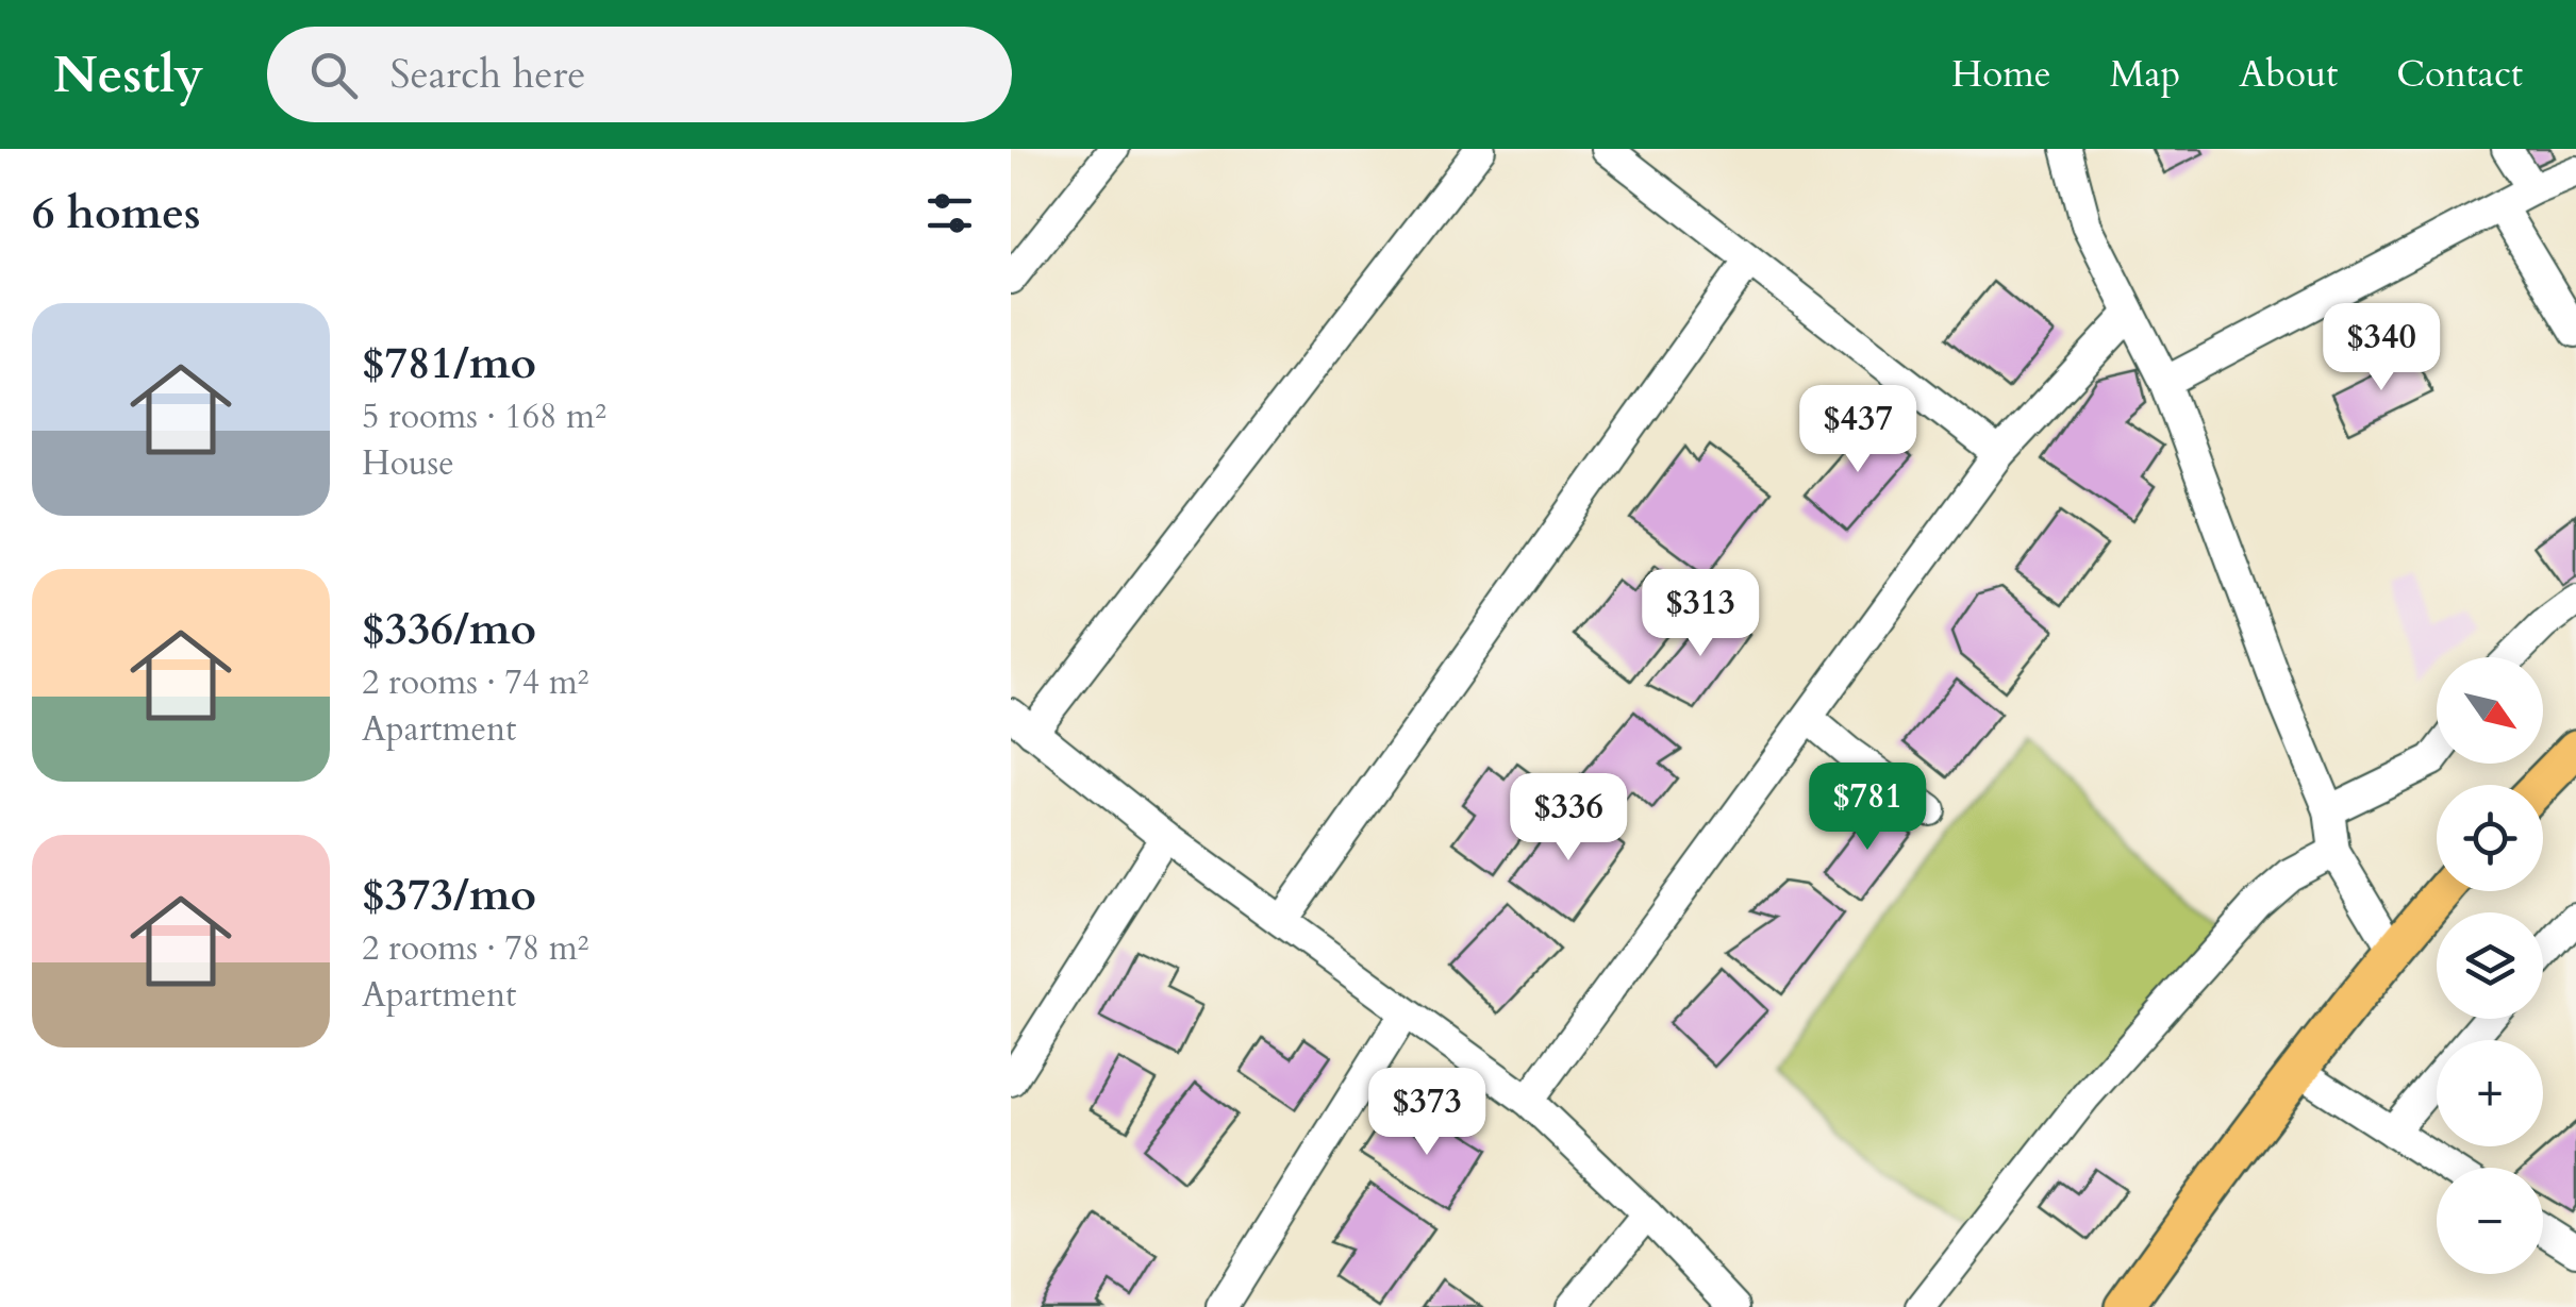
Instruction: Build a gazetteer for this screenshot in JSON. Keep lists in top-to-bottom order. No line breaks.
{"north":"bottom right","page":{"header":"Nestly","search":"Search here","nav":["Home","Map","About","Contact"],"heading":"6 homes","list":[{"name":"$781/mo","note":"5 rooms · 168 m² · House"},{"name":"$336/mo","note":"2 rooms · 74 m² · Apartment"},{"name":"$373/mo","note":"2 rooms · 78 m² · Apartment"}],"price":["$340","$437","$313","$781","$336","$373"],"map_buttons":["+","−"]}}
